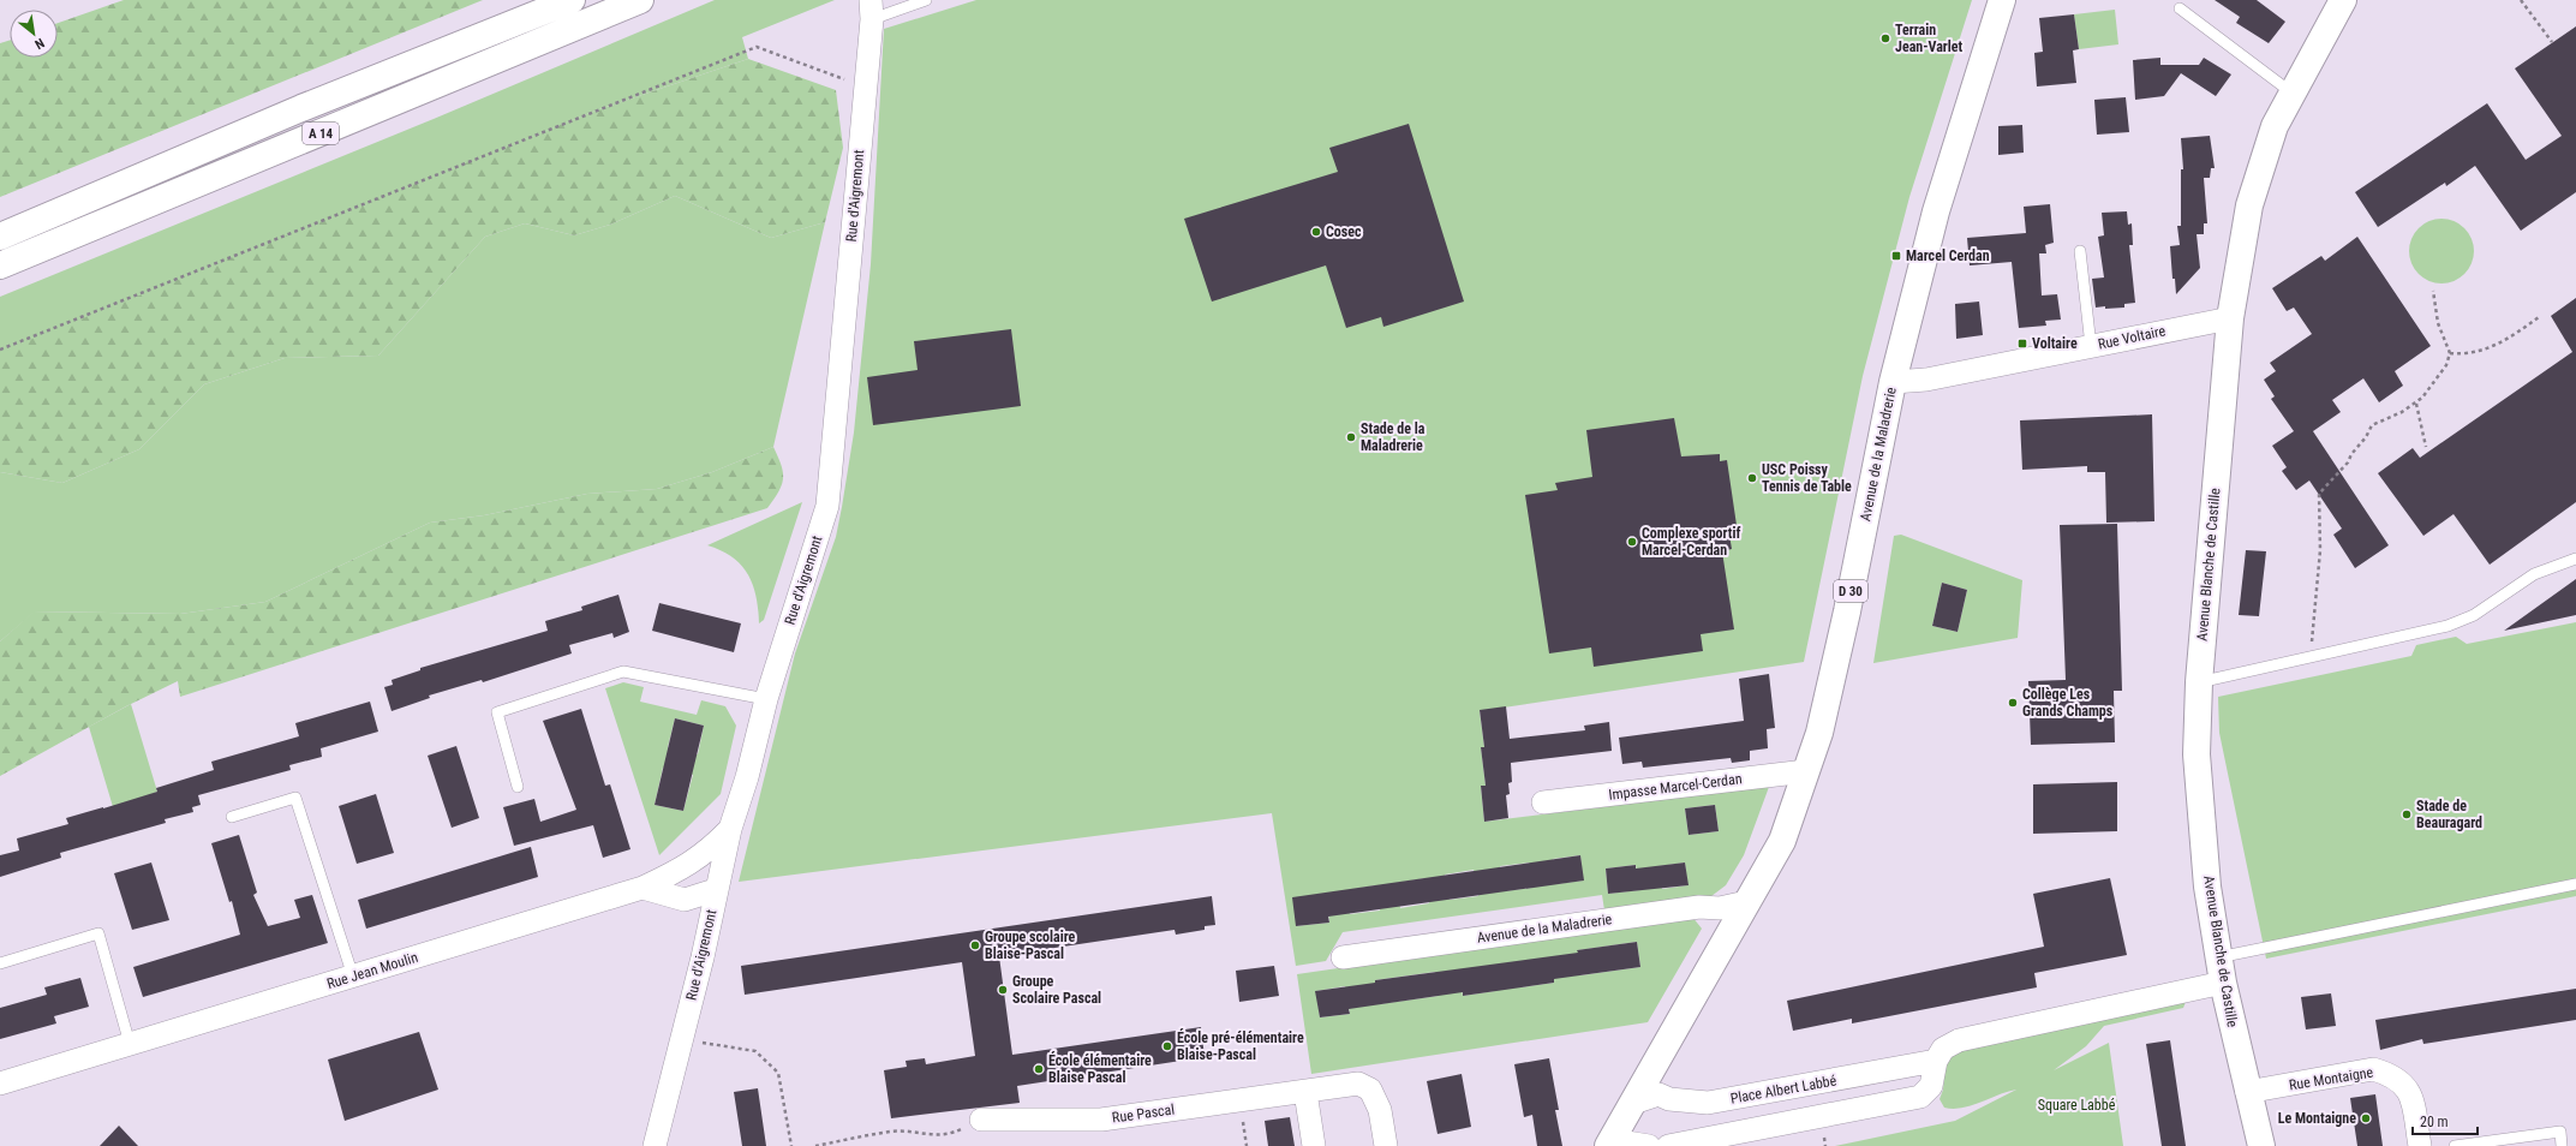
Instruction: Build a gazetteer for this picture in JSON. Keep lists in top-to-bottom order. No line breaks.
{"streets":{"main road":["A 14","Avenue de la Maladrerie","Avenue Blanche de Castille","D 30"],"street":["Rue d'Aigremont","Rue Voltaire","Impasse Marcel-Cerdan","Rue Jean Moulin","Rue Montaigne","Place Albert Labbé","Rue Pascal"]},"crossings":[["Rue d'Aigremont","Rue Jean Moulin"],["Rue Voltaire","Avenue de la Maladrerie"],["Rue Voltaire","Avenue Blanche de Castille"],["Avenue de la Maladrerie","Impasse Marcel-Cerdan"],["Avenue de la Maladrerie","Place Albert Labbé"],["Avenue Blanche de Castille","Rue Montaigne"]],"parks":["Square Labbé"],"places":{"other":["Terrain Jean-Varlet","Cosec","Stade de la Maladrerie","USC Poissy Tennis de Table","Complexe sportif Marcel-Cerdan","Collège Les Grands Champs","Stade de Beauragard","Groupe scolaire Blaise-Pascal","Groupe Scolaire Pascal","École pré-élémentaire Blaise-Pascal","École élémentaire Blaise Pascal","Le Montaigne"],"transit":["Marcel Cerdan","Voltaire"]},"scale_bar":"20 m","north":"bottom right"}
